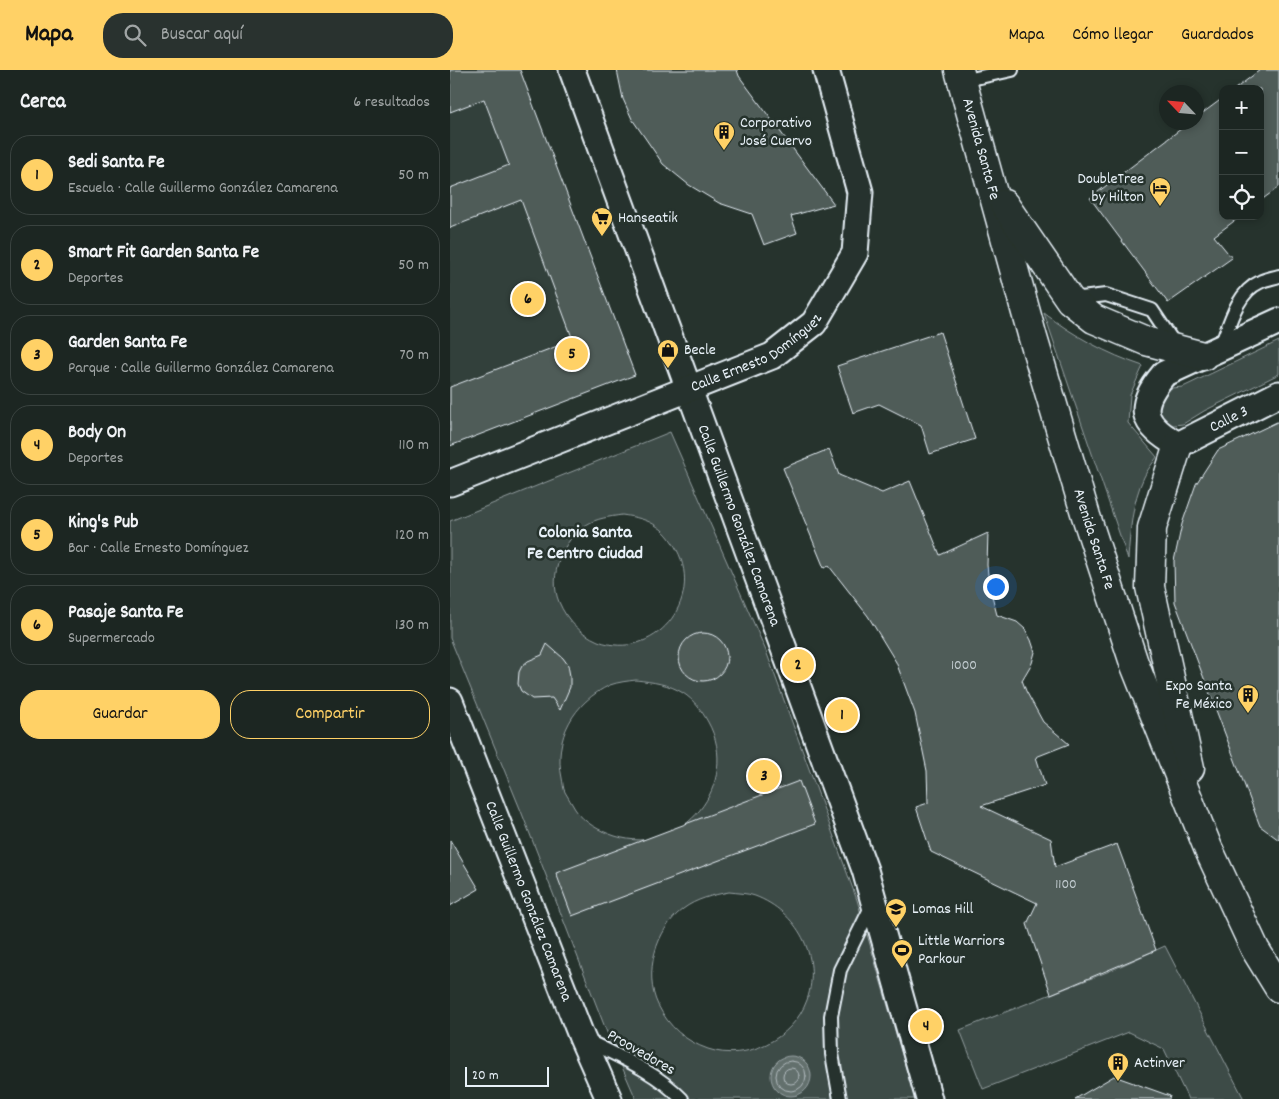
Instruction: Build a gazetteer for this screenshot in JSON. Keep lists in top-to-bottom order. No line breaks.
{"streets":{"street":["Avenida Santa Fe","Calle Ernesto Domínguez","Calle 3","Calle Guillermo González Camarena"],"lane":["Proovedores"]},"crossings":[["Calle Ernesto Domínguez","Calle Guillermo González Camarena"],["Calle Guillermo González Camarena","Proovedores"]],"districts":["Colonia Santa Fe Centro Ciudad"],"places":{"building":["Corporativo José Cuervo","Expo Santa Fe México","Actinver"],"hotel":["DoubleTree by Hilton"],"supermarket":["Hanseatik"],"shop":["Becle"],"school or university":["Lomas Hill"],"sports":["Little Warriors Parkour"]},"house_numbers":["1000","1100"],"scale_bar":"20 m","north":"top left","page":{"header":"Mapa","search":"Buscar aquí","nav":["Mapa","Cómo llegar","Guardados"],"heading":["Cerca","6 resultados"],"map_buttons":["+","−"],"list":[{"mark":"1","name":"Sedi Santa Fe","note":"Escuela · Calle Guillermo González Camarena","value":"50 m"},{"mark":"2","name":"Smart Fit Garden Santa Fe","note":"Deportes","value":"50 m"},{"mark":"3","name":"Garden Santa Fe","note":"Parque · Calle Guillermo González Camarena","value":"70 m"},{"mark":"4","name":"Body On","note":"Deportes","value":"110 m"},{"mark":"5","name":"King's Pub","note":"Bar · Calle Ernesto Domínguez","value":"120 m"},{"mark":"6","name":"Pasaje Santa Fe","note":"Supermercado","value":"130 m"}],"pins":["6","5","2","1","3","4"],"buttons":["Guardar","Compartir"],"scale":"20 m"}}
